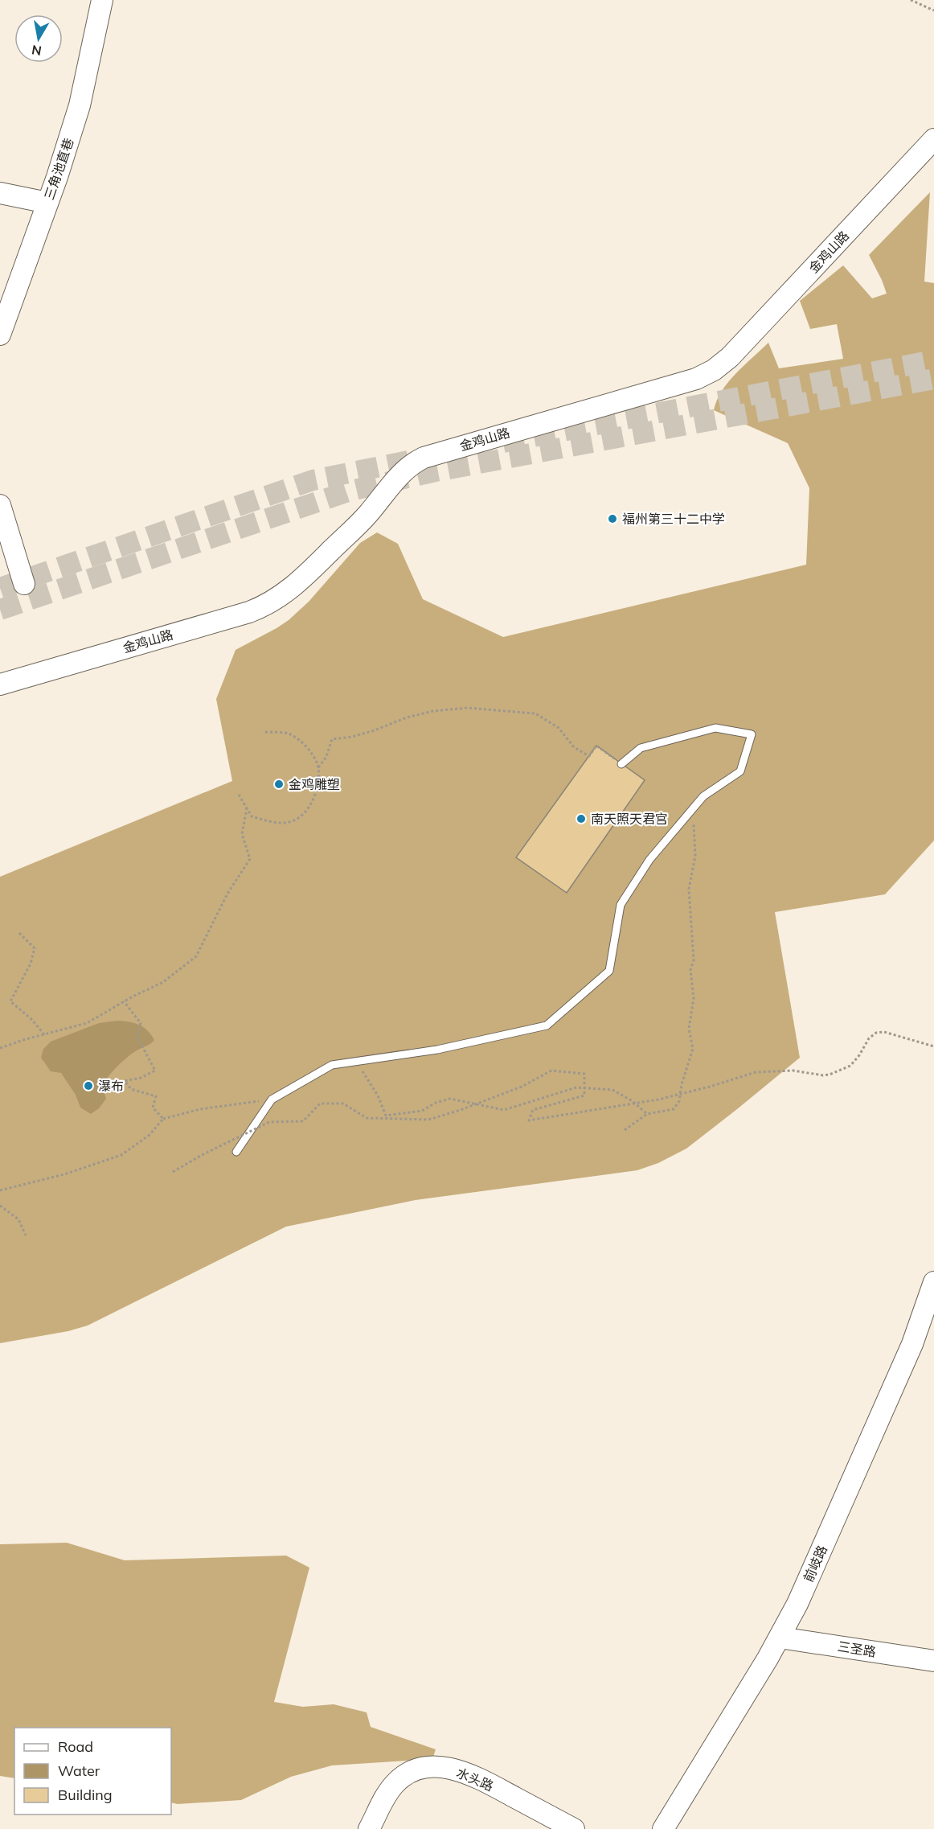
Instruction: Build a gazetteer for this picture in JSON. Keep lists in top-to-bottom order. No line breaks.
{"streets":{"street":["三角池直巷","金鸡山路","前岐路","三圣路","水头路"]},"crossings":[["前岐路","三圣路"]],"places":["福州第三十二中学","金鸡雕塑","南天照天君宫","瀑布"],"legend":["Road","Water","Building"],"north":"bottom"}
